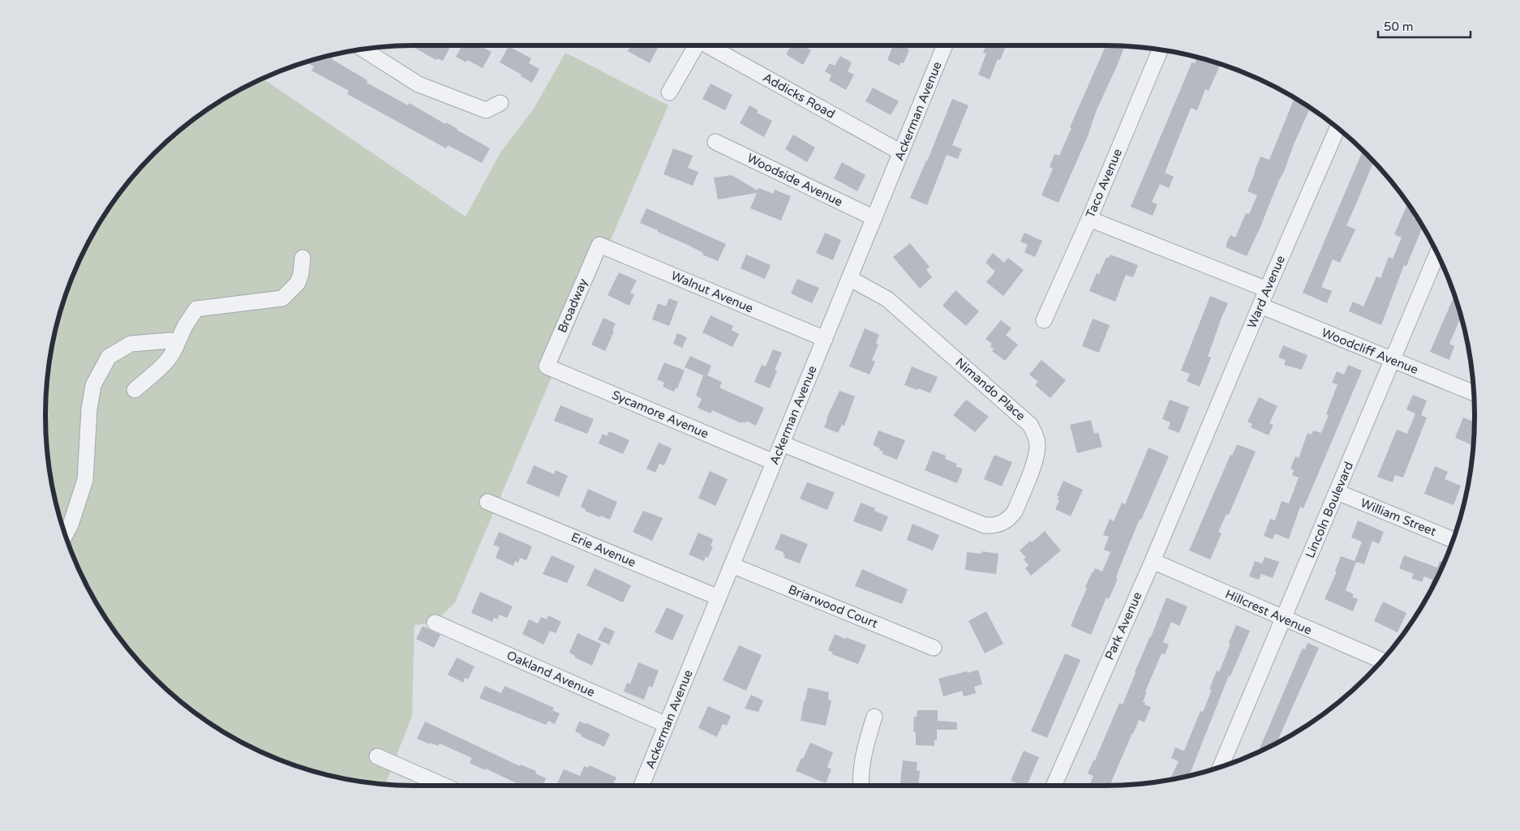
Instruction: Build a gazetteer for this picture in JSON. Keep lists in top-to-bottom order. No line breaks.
{"streets":{"street":["Addicks Road","Ackerman Avenue","Woodside Avenue","Taco Avenue","Walnut Avenue","Ward Avenue","Broadway","Woodcliff Avenue","Nimando Place","Sycamore Avenue","Lincoln Boulevard","William Street","Erie Avenue","Briarwood Court","Hillcrest Avenue","Park Avenue","Oakland Avenue"]},"crossings":[["Addicks Road","Ackerman Avenue"],["Ackerman Avenue","Woodside Avenue"],["Ackerman Avenue","Walnut Avenue"],["Ackerman Avenue","Nimando Place"],["Ackerman Avenue","Sycamore Avenue"],["Ackerman Avenue","Erie Avenue"],["Ackerman Avenue","Briarwood Court"],["Ackerman Avenue","Oakland Avenue"],["Walnut Avenue","Broadway"],["Ward Avenue","Woodcliff Avenue"],["Ward Avenue","Park Avenue"],["Broadway","Sycamore Avenue"],["Woodcliff Avenue","Lincoln Boulevard"],["Lincoln Boulevard","William Street"],["Lincoln Boulevard","Hillcrest Avenue"],["Hillcrest Avenue","Park Avenue"]],"scale_bar":"50 m"}
